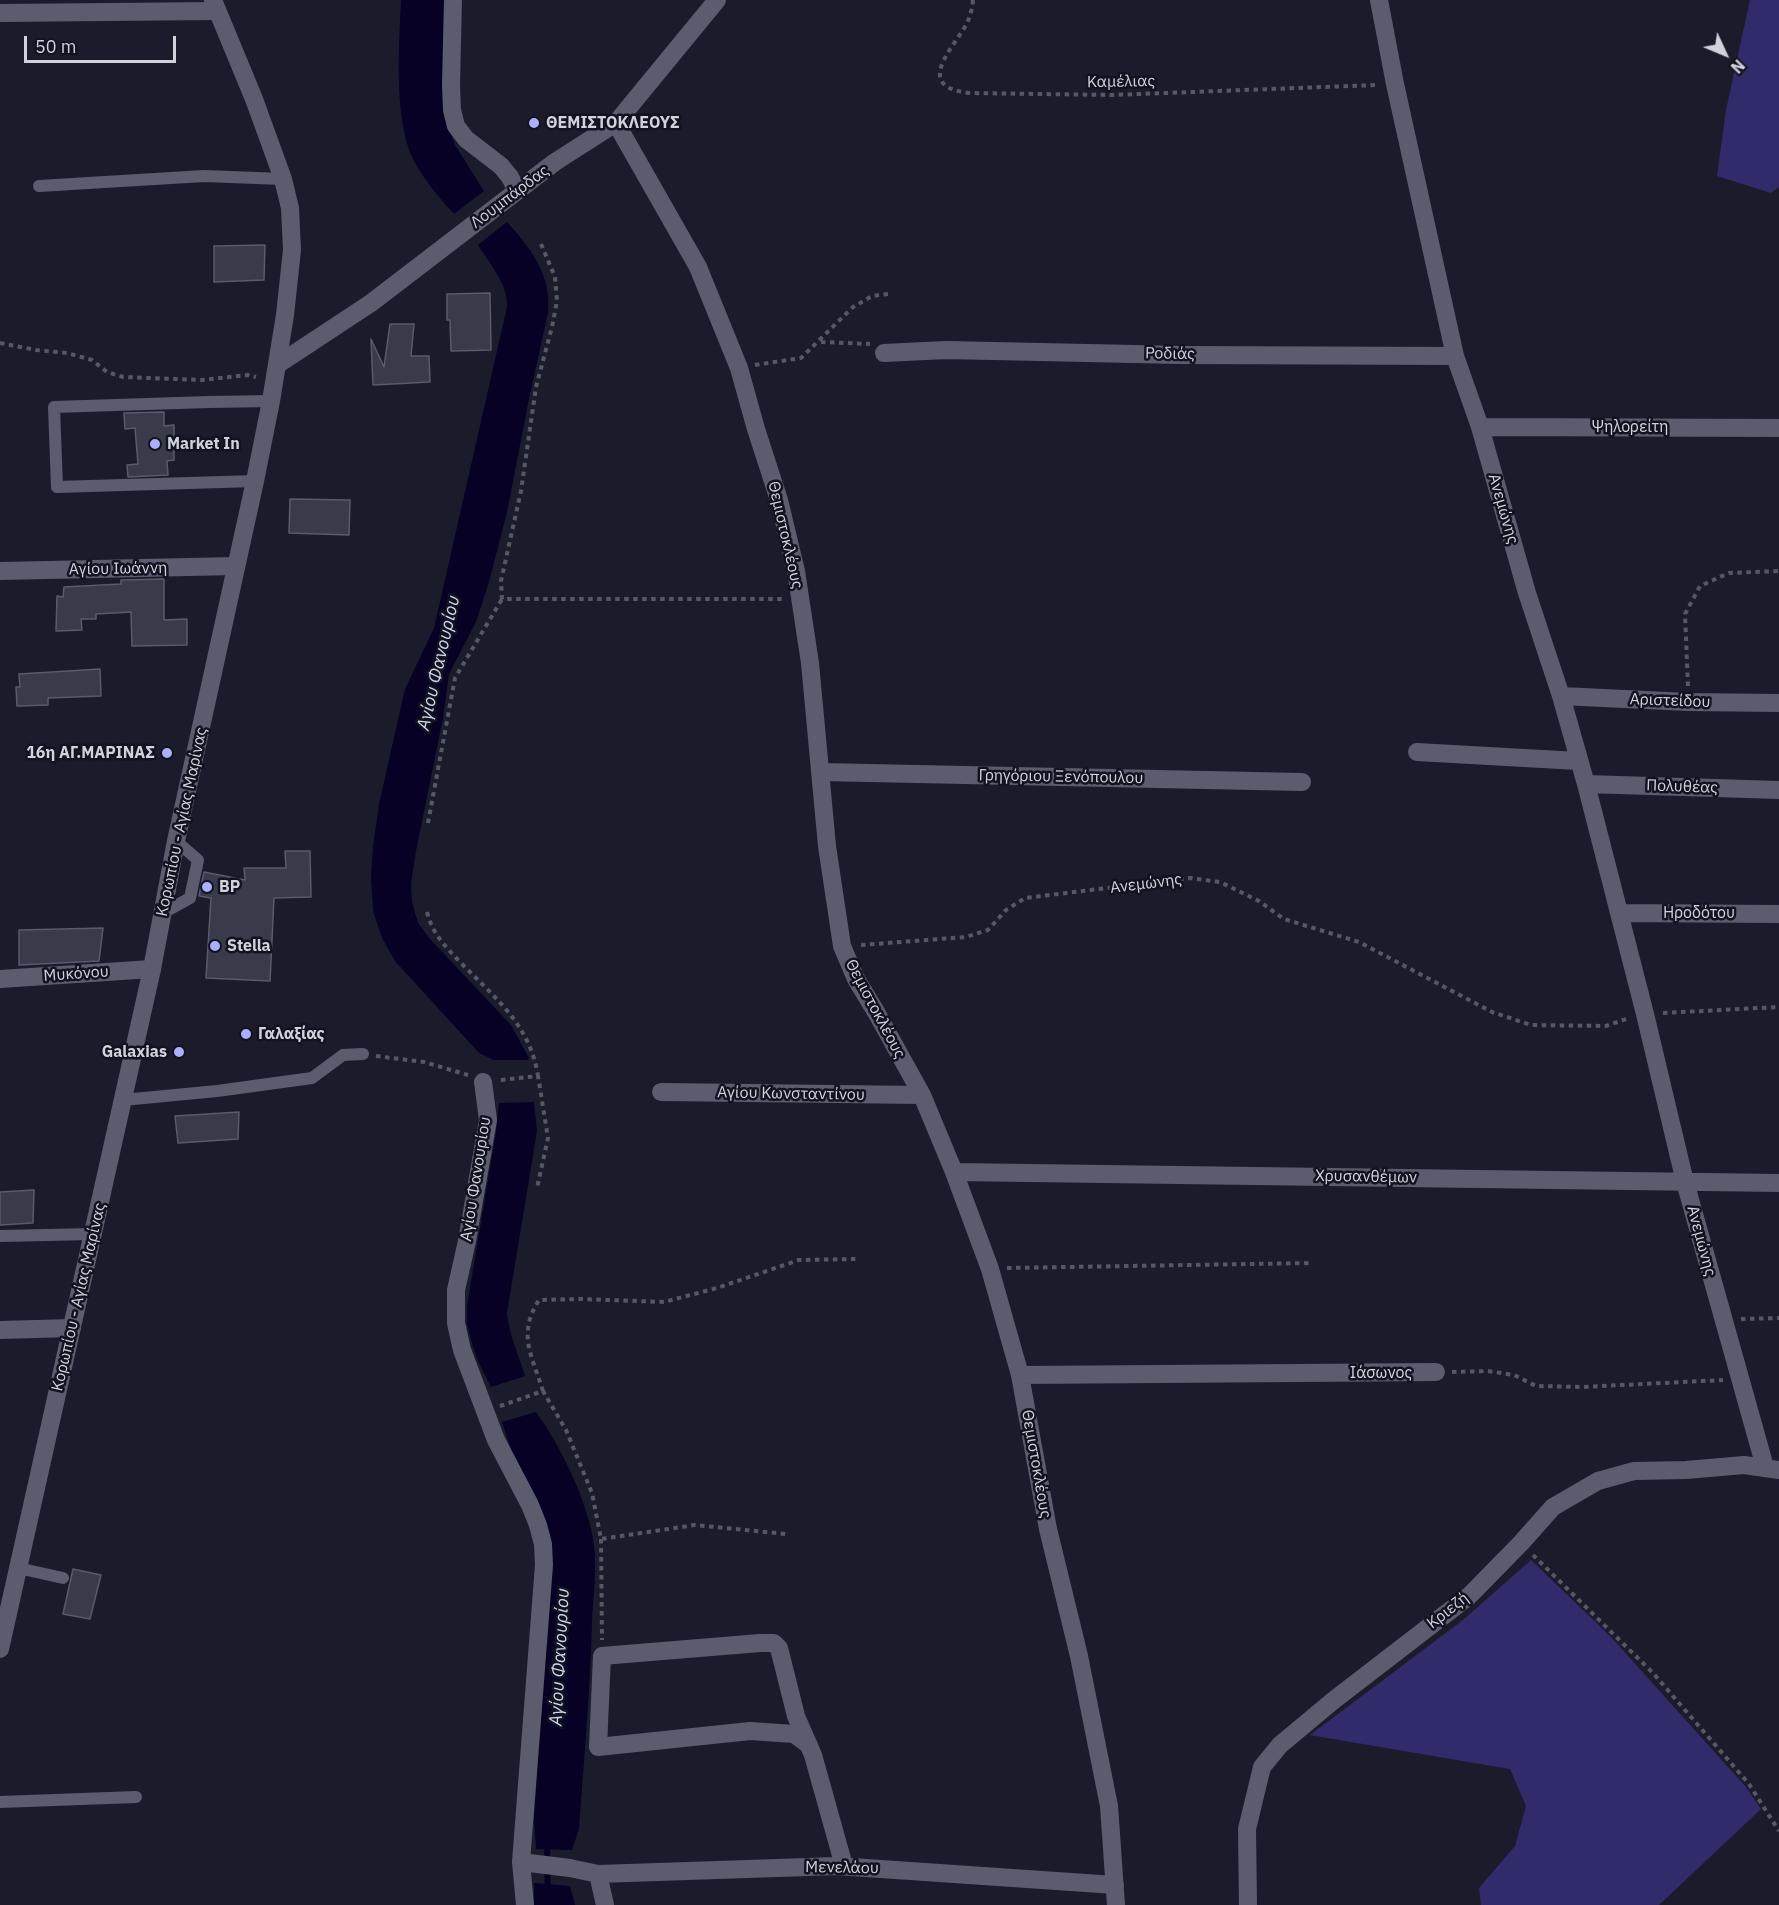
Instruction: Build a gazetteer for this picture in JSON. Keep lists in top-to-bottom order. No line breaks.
{"streets":{"street":["Λουμπάρδας","Ροδιάς","Ψηλορείτη","Ανεμώνης","Θεμιστοκλέους","Αγίου Ιωάννη","Αριστείδου","Γρηγόριου Ξενόπουλου","Πολυθέας","Κορωπίου - Αγίας Μαρίνας","Ηροδότου","Μυκόνου","Αγίου Κωνσταντίνου","Χρυσανθέμων","Αγίου Φανουρίου","Ιάσωνος","Κριεζή","Μενελάου"],"path":["Καμέλιας"]},"crossings":[["Καμέλιας","Ανεμώνης"],["Λουμπάρδας","Θεμιστοκλέους"],["Λουμπάρδας","Κορωπίου - Αγίας Μαρίνας"],["Ροδιάς","Ανεμώνης"],["Ψηλορείτη","Ανεμώνης"],["Ανεμώνης","Θεμιστοκλέους"],["Ανεμώνης","Αριστείδου"],["Ανεμώνης","Πολυθέας"],["Ανεμώνης","Ηροδότου"],["Ανεμώνης","Χρυσανθέμων"],["Ανεμώνης","Ιάσωνος"],["Ανεμώνης","Κριεζή"],["Θεμιστοκλέους","Γρηγόριου Ξενόπουλου"],["Θεμιστοκλέους","Αγίου Κωνσταντίνου"],["Θεμιστοκλέους","Χρυσανθέμων"],["Θεμιστοκλέους","Ιάσωνος"],["Θεμιστοκλέους","Μενελάου"],["Αγίου Ιωάννη","Κορωπίου - Αγίας Μαρίνας"],["Κορωπίου - Αγίας Μαρίνας","Μυκόνου"],["Αγίου Φανουρίου","Μενελάου"]],"water":["Αγίου Φανουρίου"],"places":["ΘΕΜΙΣΤΟΚΛΕΟΥΣ","Market In","16η ΑΓ.ΜΑΡΙΝΑΣ","BP","Stella","Γαλαξίας","Galaxias"],"scale_bar":"50 m","north":"bottom right"}
